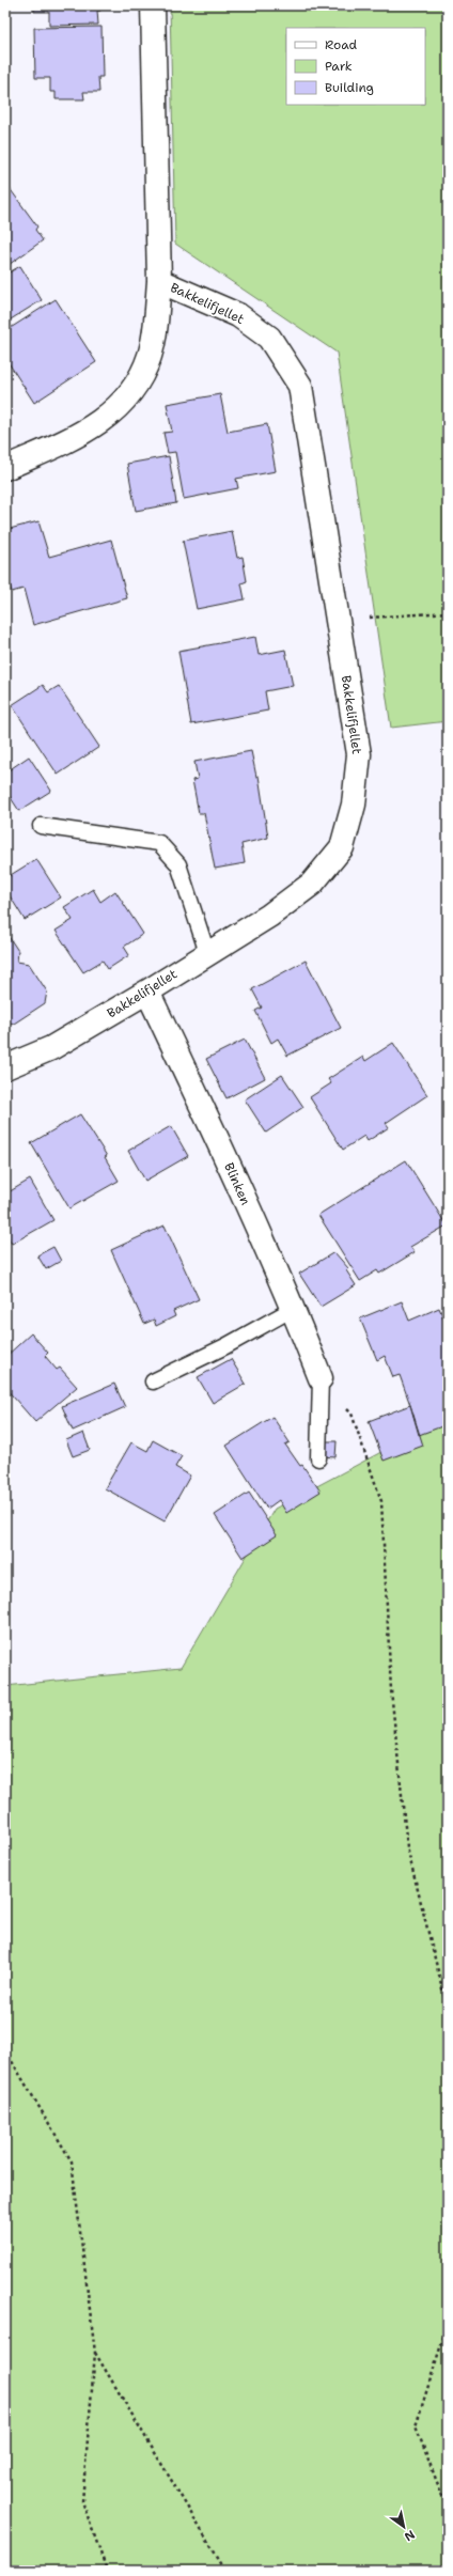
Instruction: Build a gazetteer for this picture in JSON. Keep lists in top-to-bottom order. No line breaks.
{"streets":{"street":["Bakkelifjellet","Blinken"]},"crossings":[["Bakkelifjellet","Blinken"]],"legend":["Road","Park","Building"],"north":"bottom right"}
